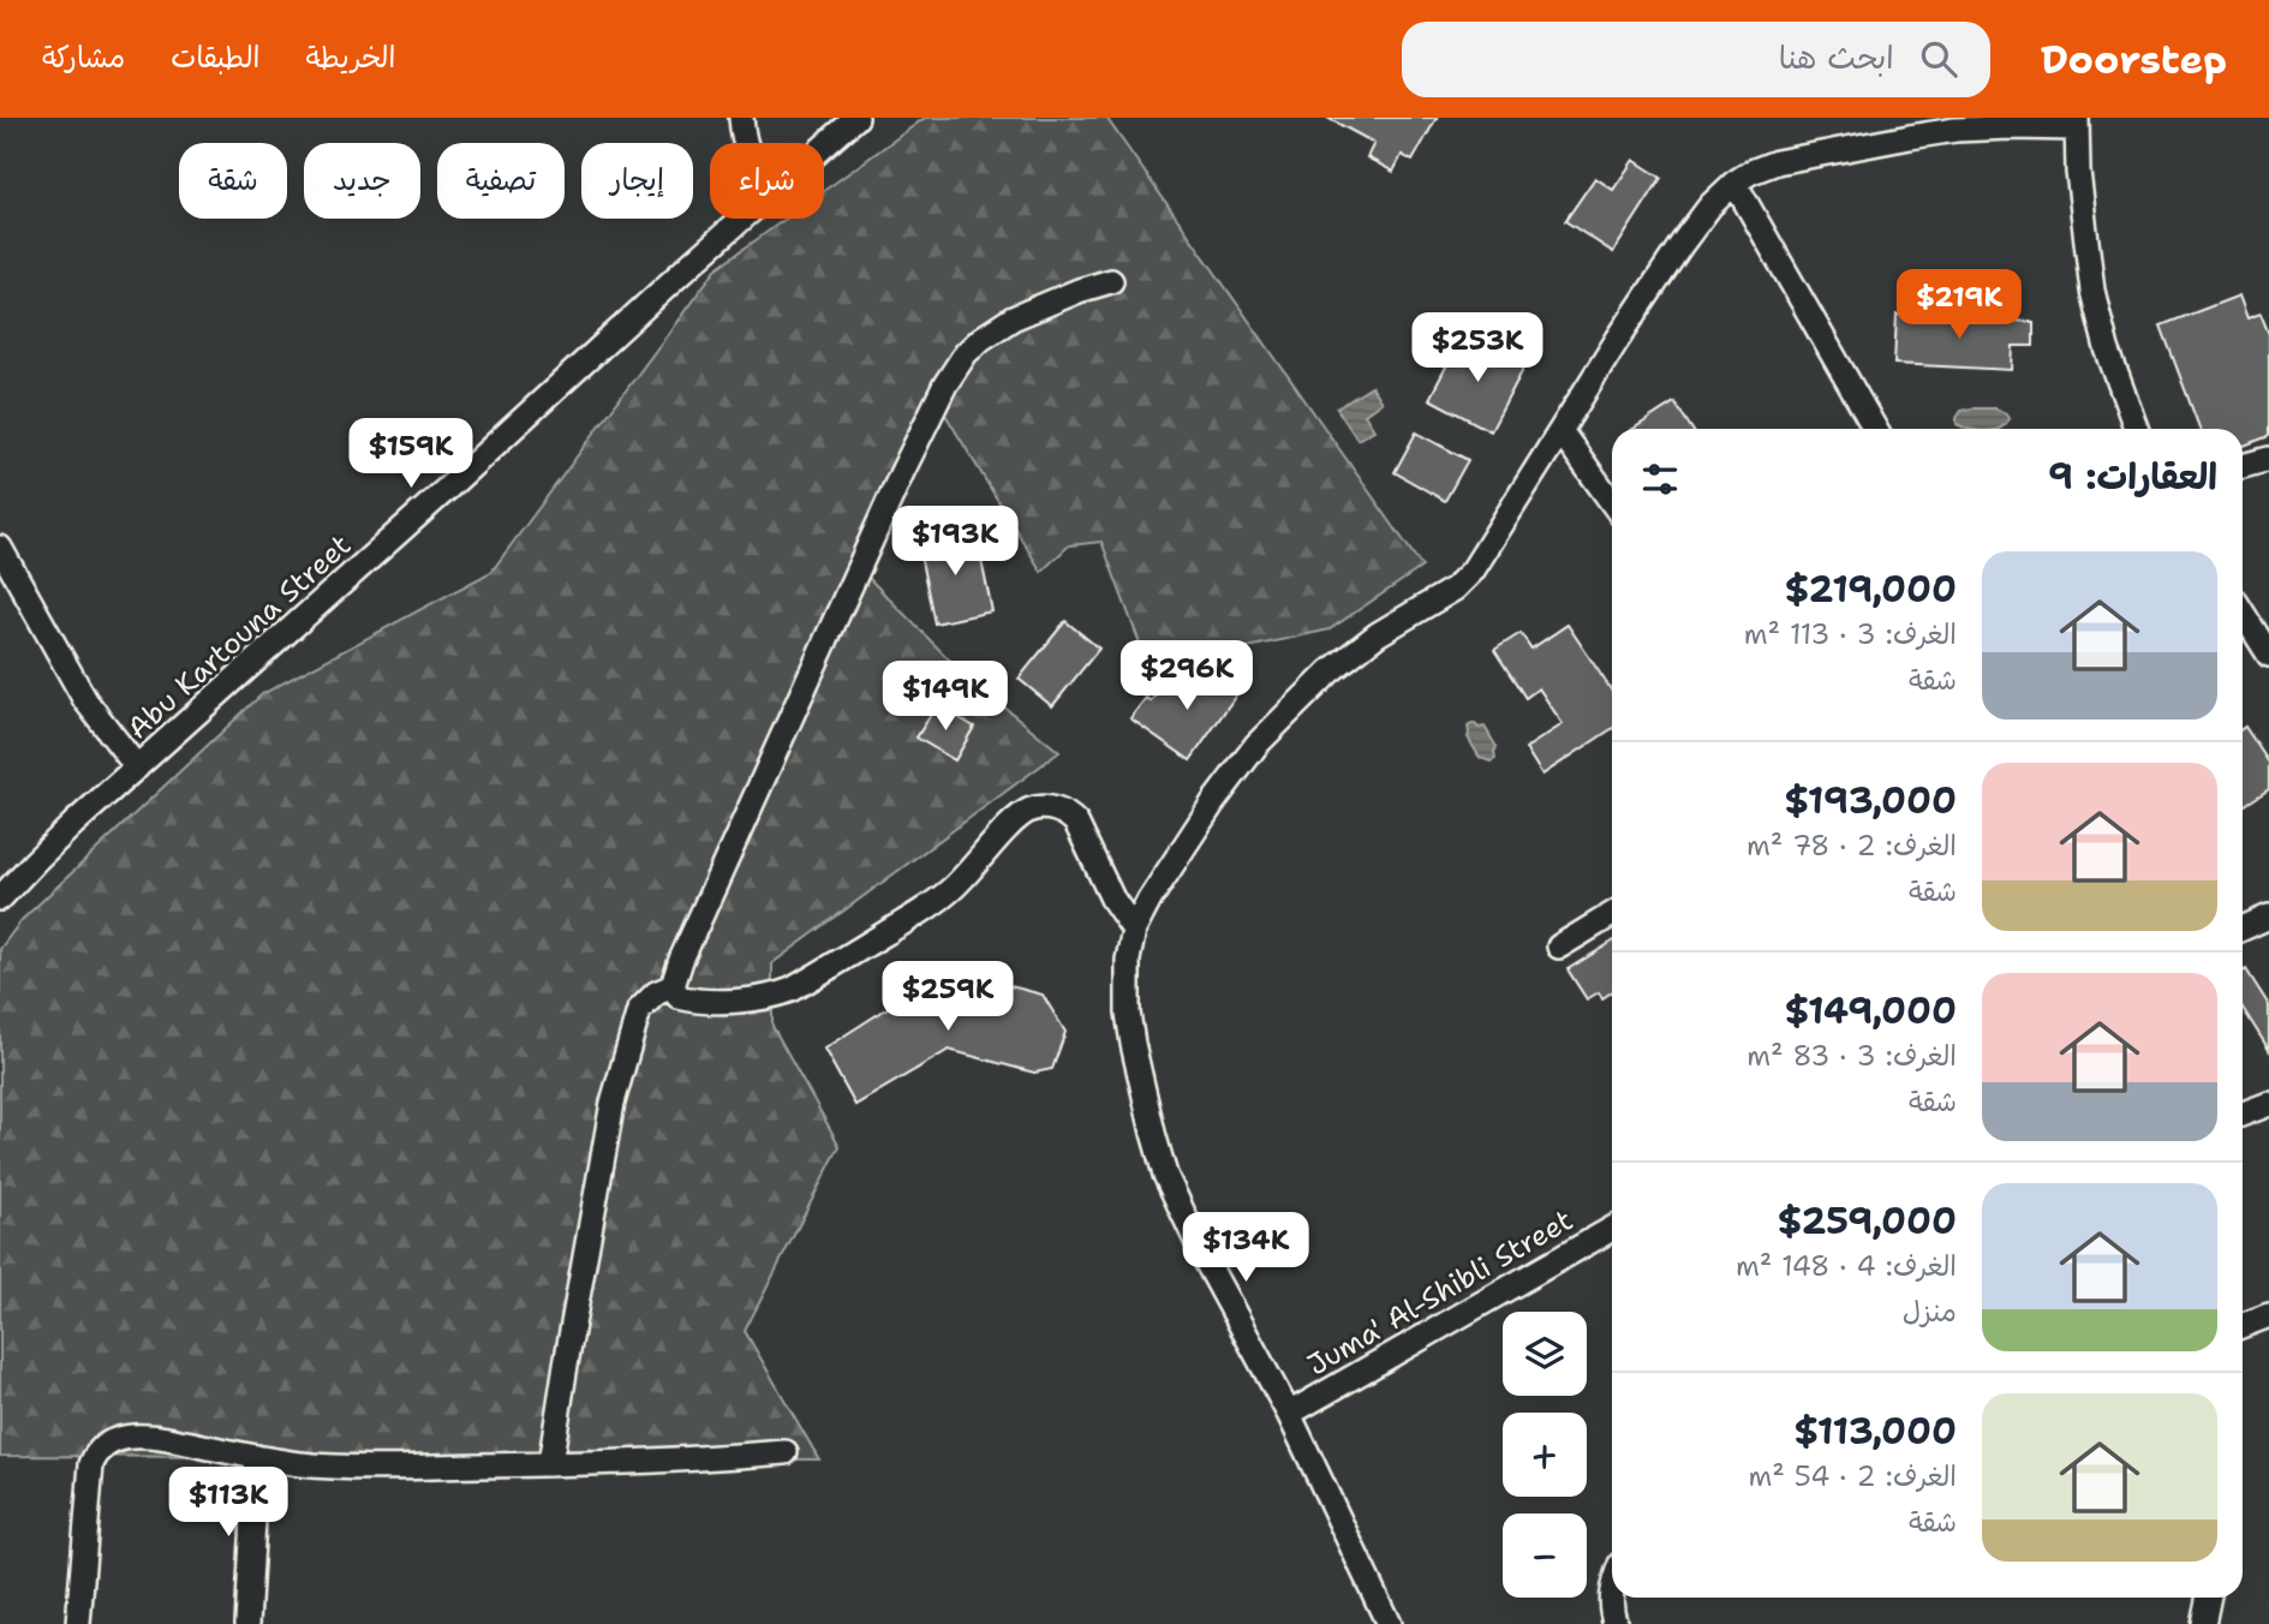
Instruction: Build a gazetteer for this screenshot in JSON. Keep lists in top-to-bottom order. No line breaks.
{"streets":{"street":["Abu Kartouna Street","Juma' Al-Shibli Street"]},"page":{"header":"Doorstep","search":"ابحث هنا","nav":["الخريطة","الطبقات","مشاركة"],"chip":["شراء","إيجار","تصفية","جديد","شقة"],"price":["$219K","$253K","$159K","$193K","$296K","$149K","$259K","$134K","$113K"],"heading":"العقارات: 9","list":[{"name":"$219,000","note":"الغرف: 3 · 113 m² · شقة"},{"name":"$193,000","note":"الغرف: 2 · 78 m² · شقة"},{"name":"$149,000","note":"الغرف: 3 · 83 m² · شقة"},{"name":"$259,000","note":"الغرف: 4 · 148 m² · منزل"},{"name":"$113,000","note":"الغرف: 2 · 54 m² · شقة"}],"map_buttons":["+","−"]}}
